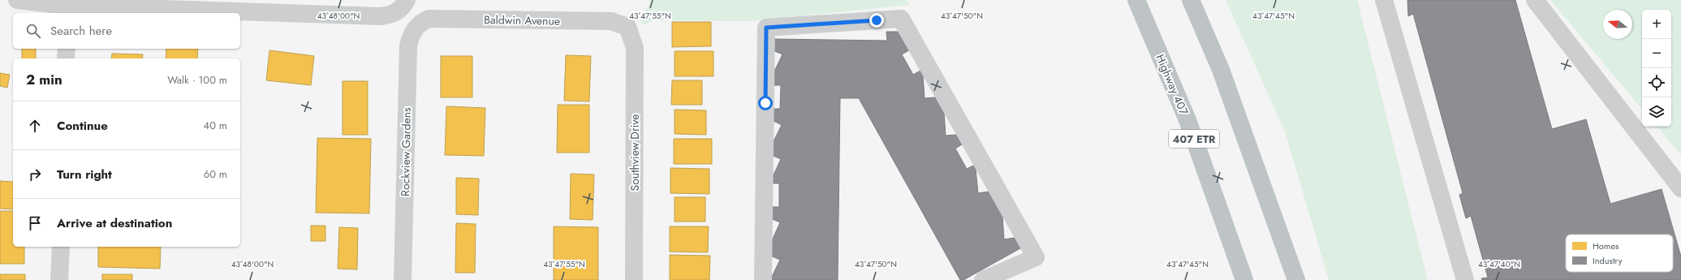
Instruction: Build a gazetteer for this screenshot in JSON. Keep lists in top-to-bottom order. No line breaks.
{"streets":{"highway":["Highway 407","407 ETR"],"street":["Baldwin Avenue","Rockview Gardens","Southview Drive"]},"crossings":[["Baldwin Avenue","Rockview Gardens"],["Baldwin Avenue","Southview Drive"]],"legend":["Homes","Industry"],"north":"left","page":{"map_buttons":["+","−"],"search":"Search here","heading":["2 min","Walk · 100 m"],"list":[["Continue","40 m"],["Turn right","60 m"],"Arrive at destination"]},"coordinates":["43°48'00\"N","43°47'55\"N","43°47'50\"N","43°47'45\"N","43°47'40\"N"]}
